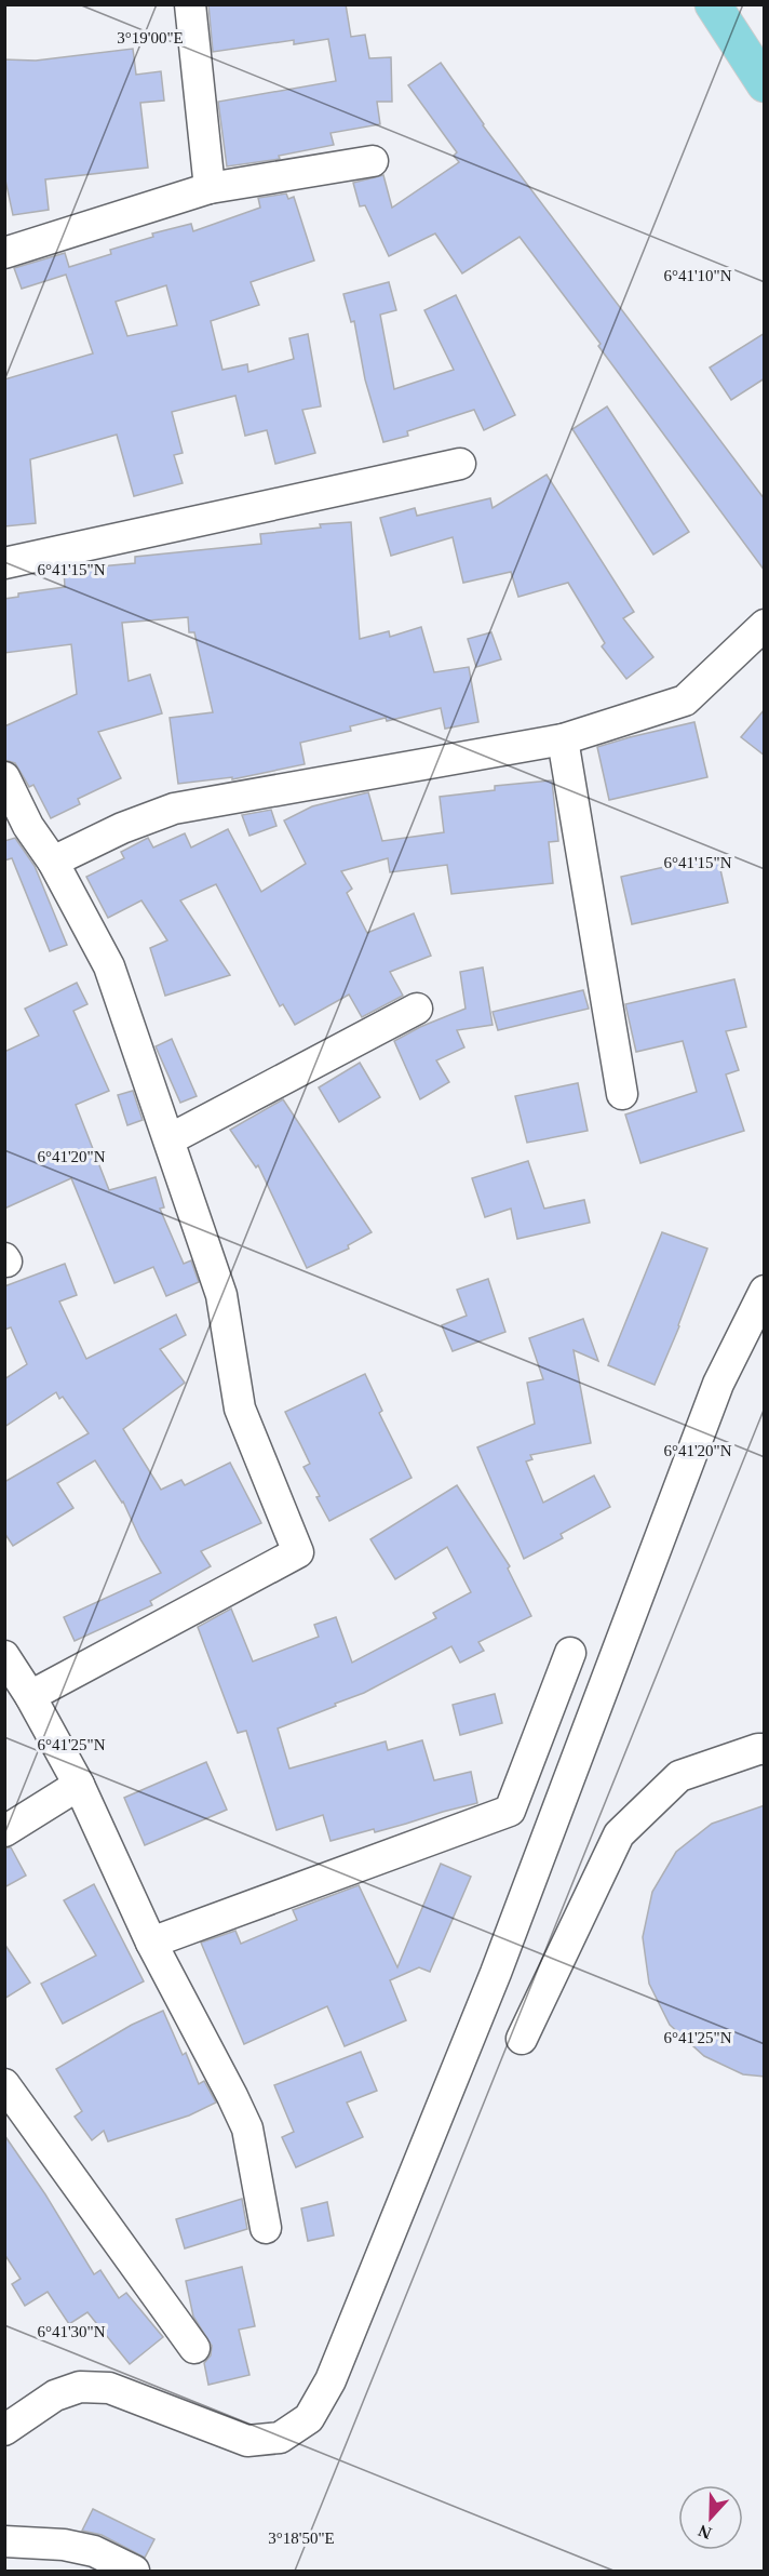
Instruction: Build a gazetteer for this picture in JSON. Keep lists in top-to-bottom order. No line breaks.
{"north":"bottom","coordinates":["3°19'00\"E","6°41'10\"N","6°41'15\"N","6°41'20\"N","6°41'25\"N","6°41'30\"N","3°18'50\"E"]}
